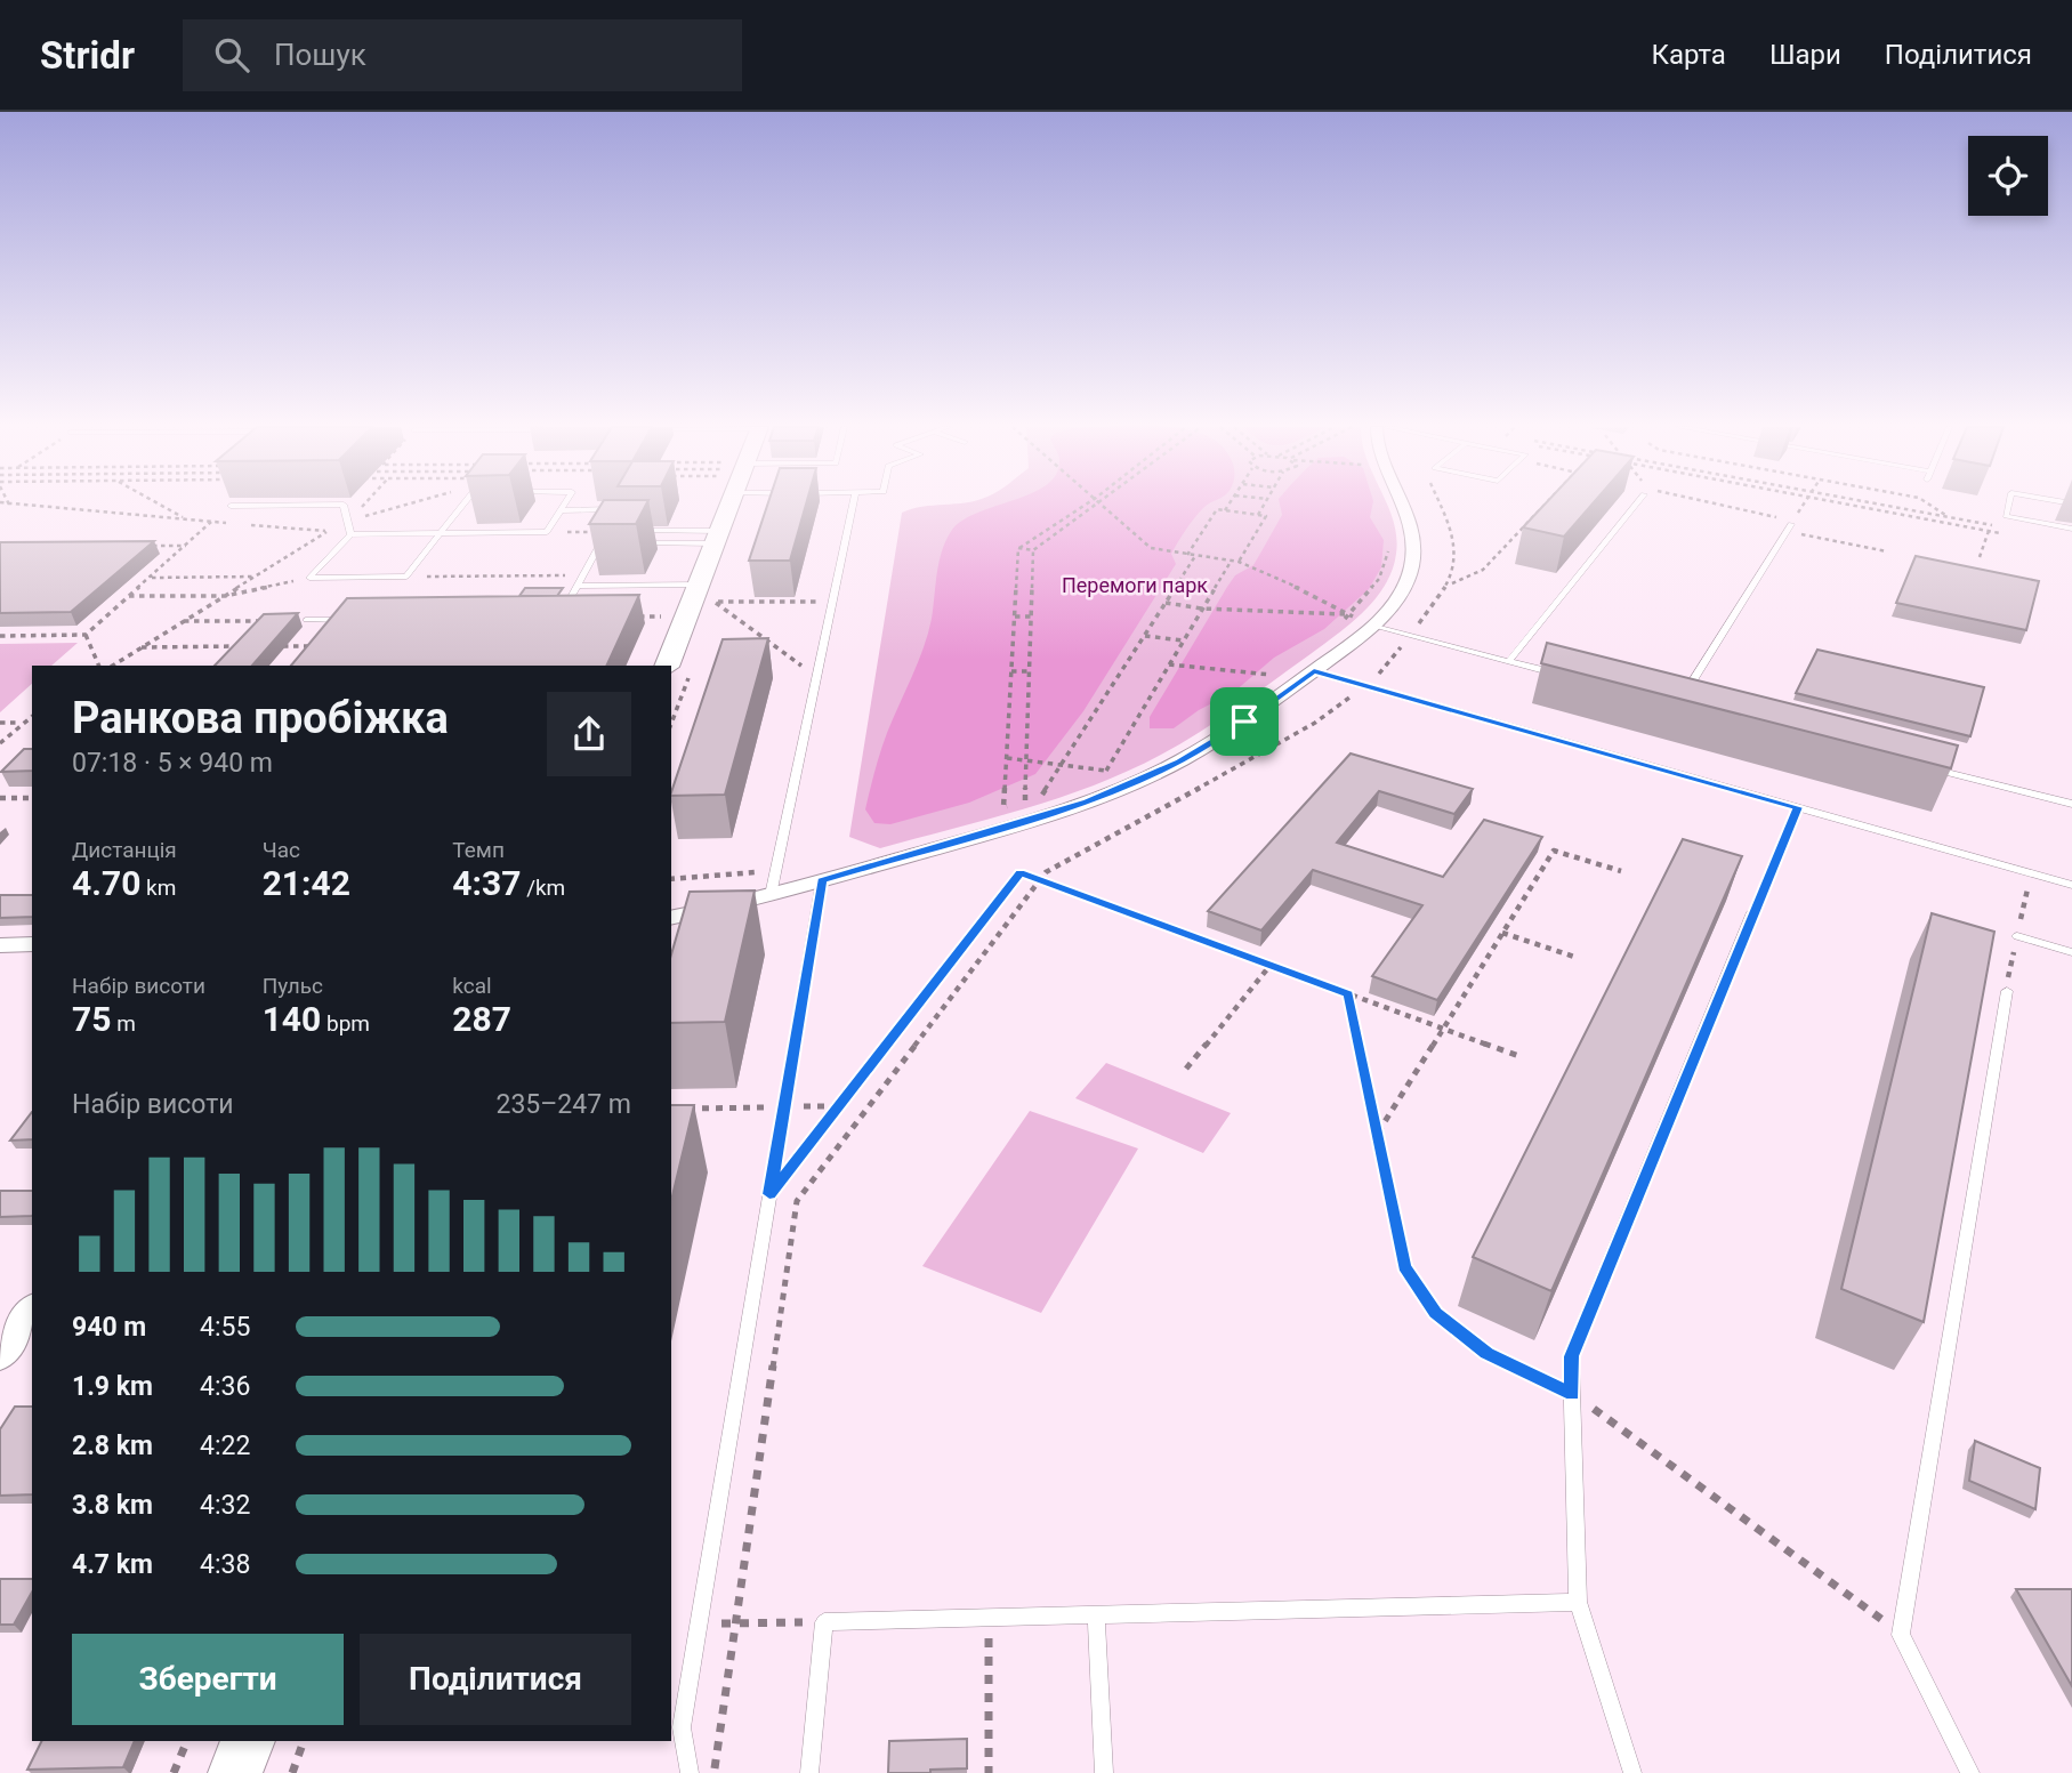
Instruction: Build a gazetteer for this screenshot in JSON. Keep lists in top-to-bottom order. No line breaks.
{"parks":["Перемоги парк"],"page":{"header":"Stridr","search":"Пошук","nav":["Карта","Шари","Поділитися"],"heading":["Ранкова пробіжка","07:18 · 5 × 940 m"],"stats":[["Дистанція","4.70 km"],["Час","21:42"],["Темп","4:37 /km"],["Набір висоти","75 m"],["Пульс","140 bpm"],["kcal","287"]],"chart":["Набір висоти","235–247 m"],"list":[{"name":"940 m","note":"4:55"},{"name":"1.9 km","note":"4:36"},{"name":"2.8 km","note":"4:22"},{"name":"3.8 km","note":"4:32"},{"name":"4.7 km","note":"4:38"}],"buttons":["Зберегти","Поділитися"]}}
